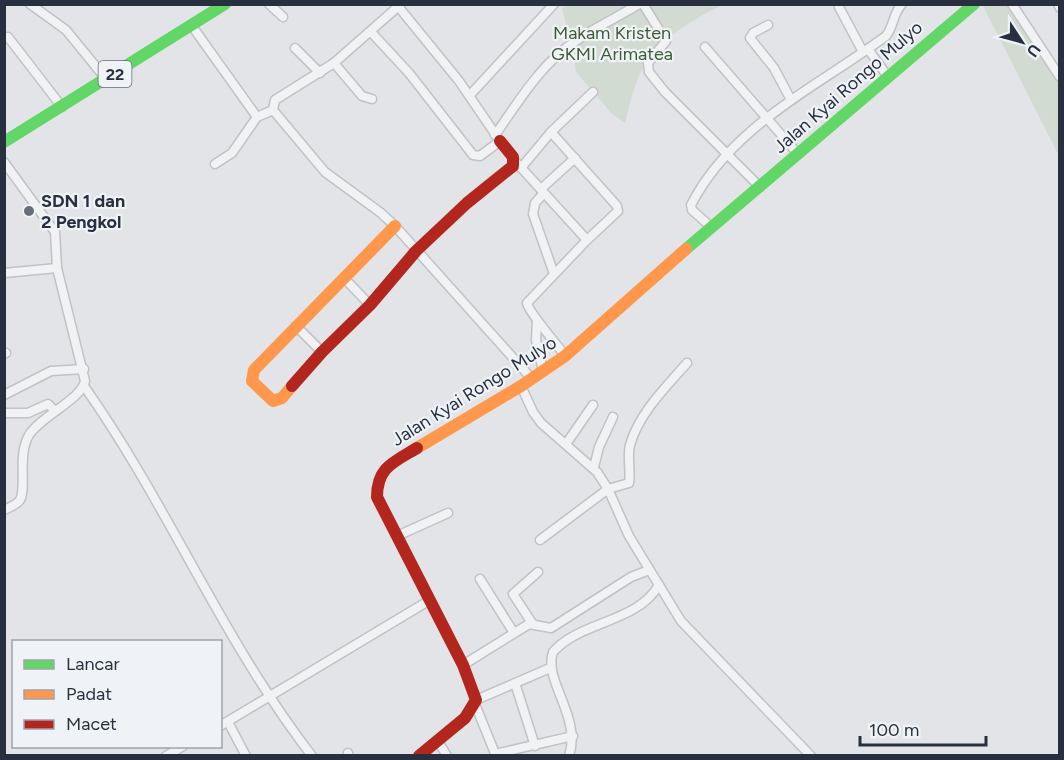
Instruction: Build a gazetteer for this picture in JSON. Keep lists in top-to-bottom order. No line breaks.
{"streets":{"main road":["22","Jalan Kyai Rongo Mulyo"]},"parks":["Makam Kristen GKMI Arimatea"],"places":["SDN 1 dan 2 Pengkol"],"legend":["Lancar","Padat","Macet"],"scale_bar":"100 m","north":"bottom right"}
